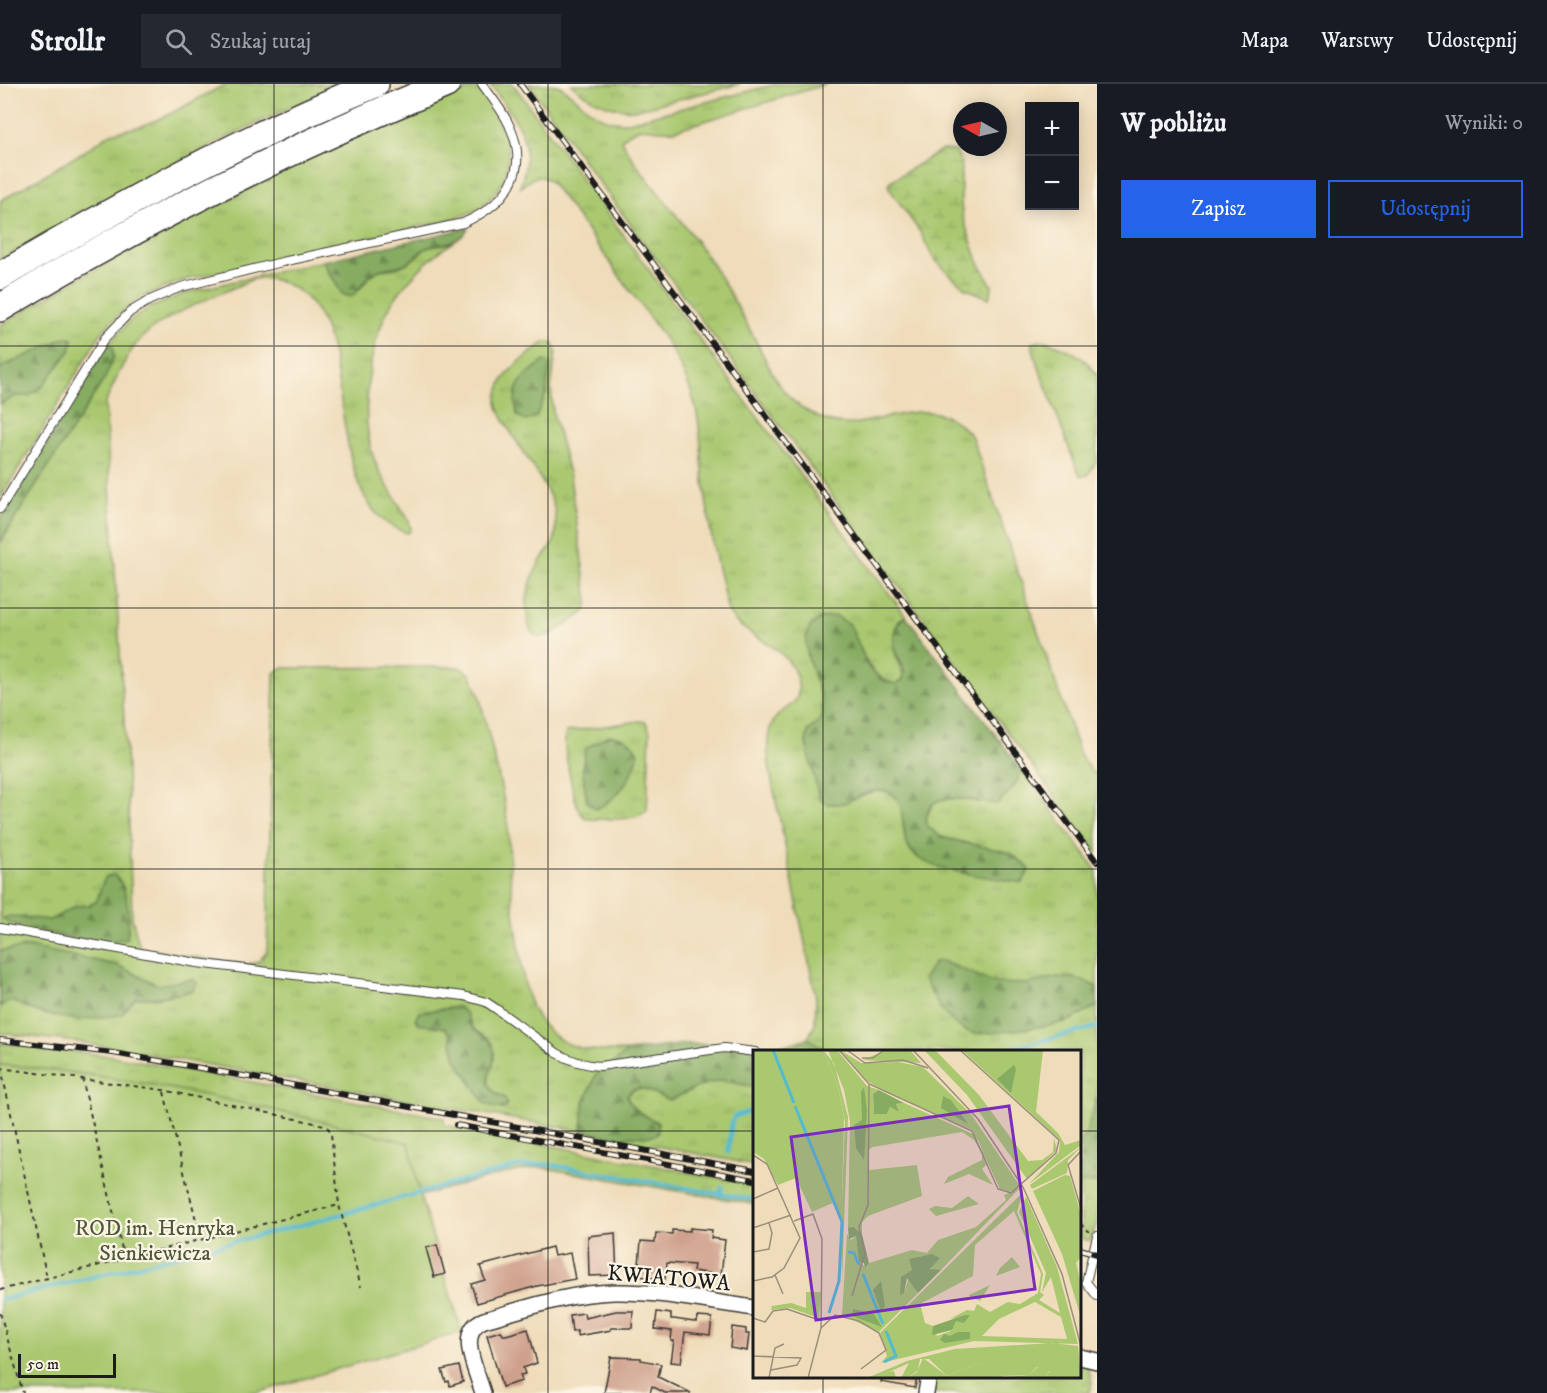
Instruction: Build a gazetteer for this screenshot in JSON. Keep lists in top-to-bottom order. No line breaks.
{"streets":{"street":["KWIATOWA"]},"parks":["ROD im. Henryka Sienkiewicza"],"scale_bar":"50 m","north":"left","page":{"header":"Strollr","search":"Szukaj tutaj","nav":["Mapa","Warstwy","Udostępnij"],"heading":["W pobliżu","Wyniki: 0"],"map_buttons":["+","−"],"buttons":["Zapisz","Udostępnij"],"scale":"50 m"}}
